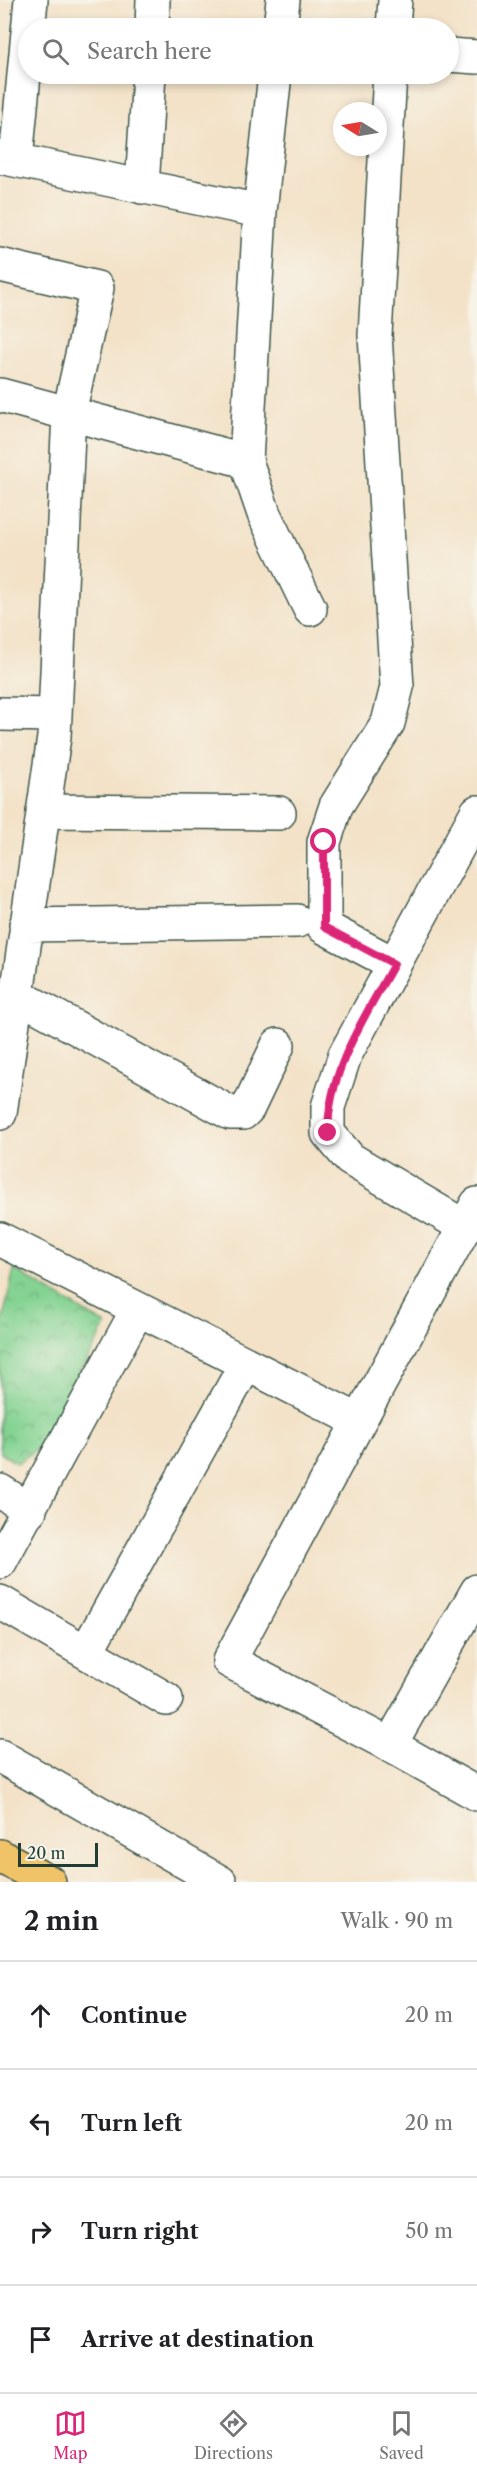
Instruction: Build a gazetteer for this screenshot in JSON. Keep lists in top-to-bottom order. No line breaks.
{"scale_bar":"20 m","north":"left","page":{"search":"Search here","scale":"20 m","heading":["2 min","Walk · 90 m"],"list":[["Continue","20 m"],["Turn left","20 m"],["Turn right","50 m"],"Arrive at destination"],"nav":["Map","Directions","Saved"]}}
